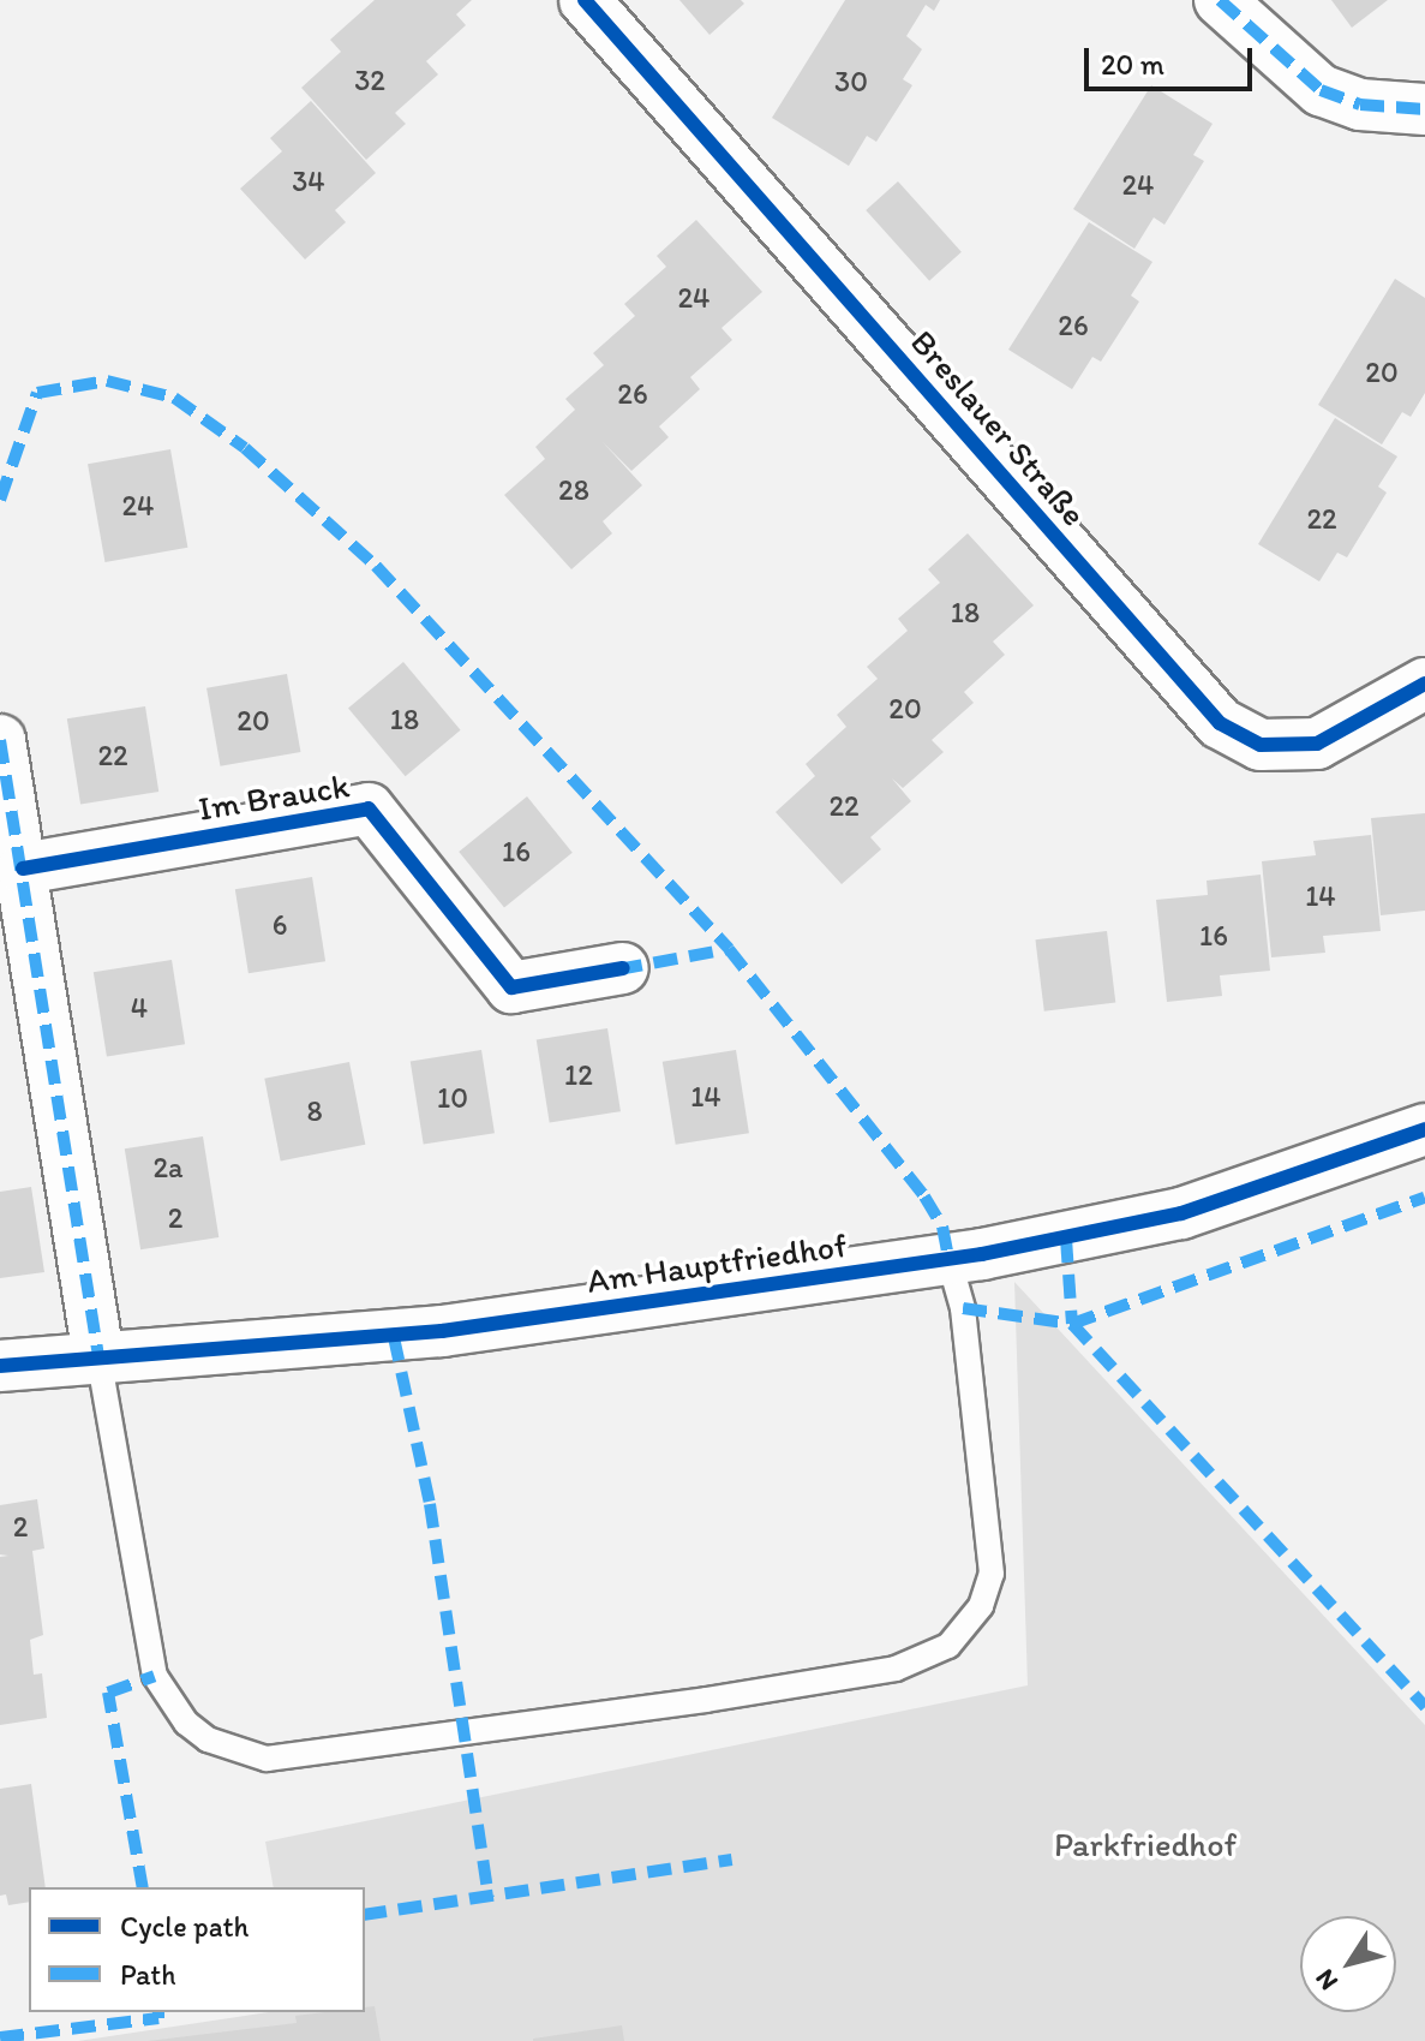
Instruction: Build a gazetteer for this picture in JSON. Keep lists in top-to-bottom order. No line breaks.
{"streets":{"street":["Breslauer Straße","Im Brauck","Am Hauptfriedhof"]},"parks":["Parkfriedhof"],"house_numbers":["32","30","34","24","24","26","20","26","28","24","22","18","20","18","20","22","22","16","14","6","16","4","12","14","10","8","2a","2","2"],"legend":["Cycle path","Path"],"scale_bar":"20 m","north":"bottom left"}
